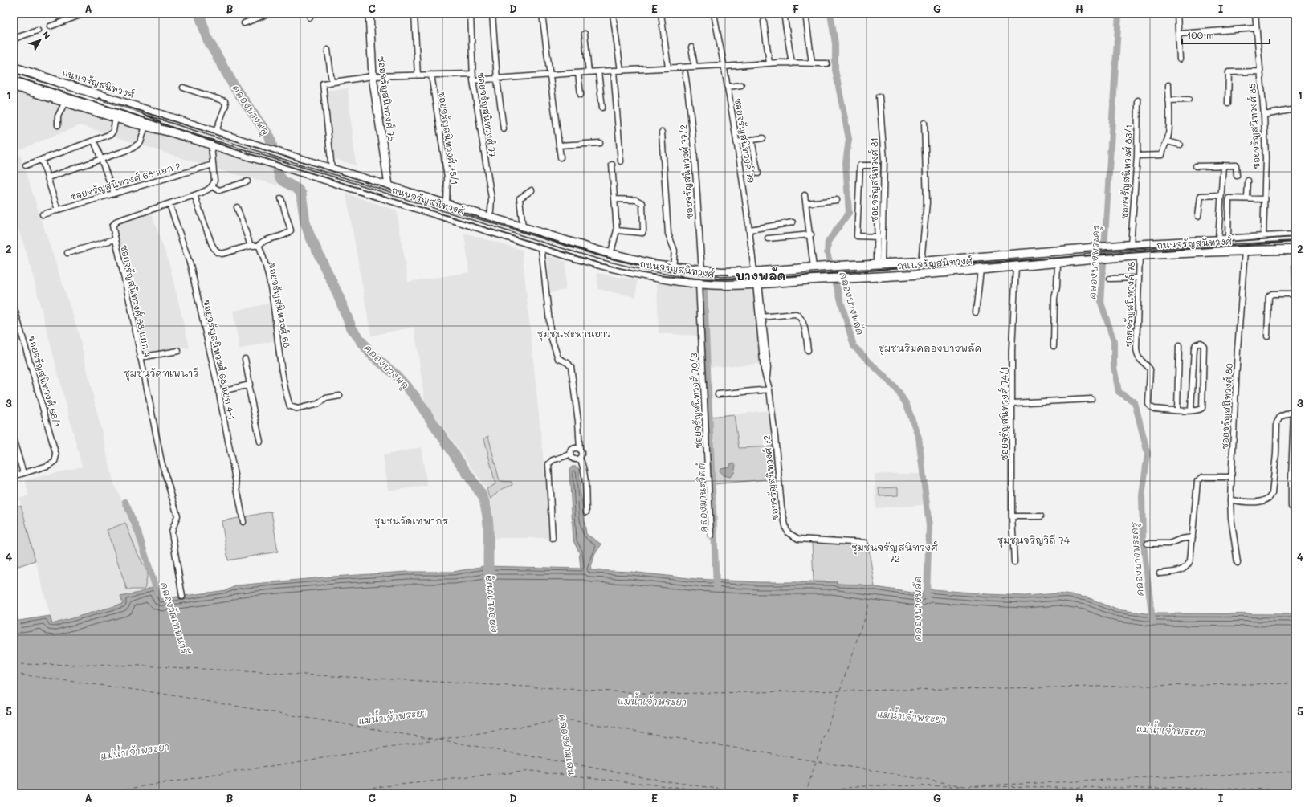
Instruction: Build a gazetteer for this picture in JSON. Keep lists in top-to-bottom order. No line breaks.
{"streets":{"main road":["ถนนจรัญสนิทวงศ์"],"street":["ซอยจรัญสนิทวงศ์ 75","ซอยจรัญสนิทวงศ์ 77","ซอยจรัญสนิทวงศ์ 85","ซอยจรัญสนิทวงศ์ 75/1","ซอยจรัญสนิทวงศ์ 79","ซอยจรัญสนิทวงศ์ 77/2","ซอยจรัญสนิทวงศ์ 83/1","ซอยจรัญสนิทวงศ์ 81","ซอยจรัญสนิทวงศ์ 68 แยก 2","ซอยจรัญสนิทวงศ์ 68 แยก 4","ซอยจรัญสนิทวงศ์ 78","ซอยจรัญสนิทวงศ์ 68","ซอยจรัญสนิทวงศ์ 68 แยก 4-1","ซอยจรัญสนิทวงศ์ 66/1","ซอยจรัญสนิทวงศ์ 70/3","ซอยจรัญสนิทวงศ์ 80","ซอยจรัญสนิทวงศ์ 74/1","ซอยจรัญสนิทวงศ์ 72"]},"crossings":[["ถนนจรัญสนิทวงศ์","ซอยจรัญสนิทวงศ์ 75"],["ถนนจรัญสนิทวงศ์","ซอยจรัญสนิทวงศ์ 77"],["ถนนจรัญสนิทวงศ์","ซอยจรัญสนิทวงศ์ 85"],["ถนนจรัญสนิทวงศ์","ซอยจรัญสนิทวงศ์ 75/1"],["ถนนจรัญสนิทวงศ์","ซอยจรัญสนิทวงศ์ 79"],["ถนนจรัญสนิทวงศ์","ซอยจรัญสนิทวงศ์ 77/2"],["ถนนจรัญสนิทวงศ์","ซอยจรัญสนิทวงศ์ 83/1"],["ถนนจรัญสนิทวงศ์","ซอยจรัญสนิทวงศ์ 81"],["ถนนจรัญสนิทวงศ์","ซอยจรัญสนิทวงศ์ 78"],["ถนนจรัญสนิทวงศ์","ซอยจรัญสนิทวงศ์ 70/3"],["ถนนจรัญสนิทวงศ์","ซอยจรัญสนิทวงศ์ 80"],["ถนนจรัญสนิทวงศ์","ซอยจรัญสนิทวงศ์ 74/1"],["ถนนจรัญสนิทวงศ์","ซอยจรัญสนิทวงศ์ 72"],["ซอยจรัญสนิทวงศ์ 68 แยก 4","ซอยจรัญสนิทวงศ์ 68 แยก 4-1"]],"districts":["บางพลัด","ชุมชนสะพานยาว","ชุมชนริมคลองบางพลัด","ชุมชนวัดทเพนารี","ชุมชนวัดเทพากร","ชุมชนจริญวิถี 74","ชุมชนจรัญสนิทวงศ์ 72"],"water":["คลองบางพลู","คลองบางพระครู","คลองบางพลัด","คลองมานะจิตต์","คลองวัดเทพนารี","แม่น้ำเจ้าพระยา","คลองสามเสน"],"scale_bar":"100 m","north":"top right","grid":{"columns":["A","B","C","D","E","F","G","H","I"],"rows":["1","2","3","4","5"]}}
